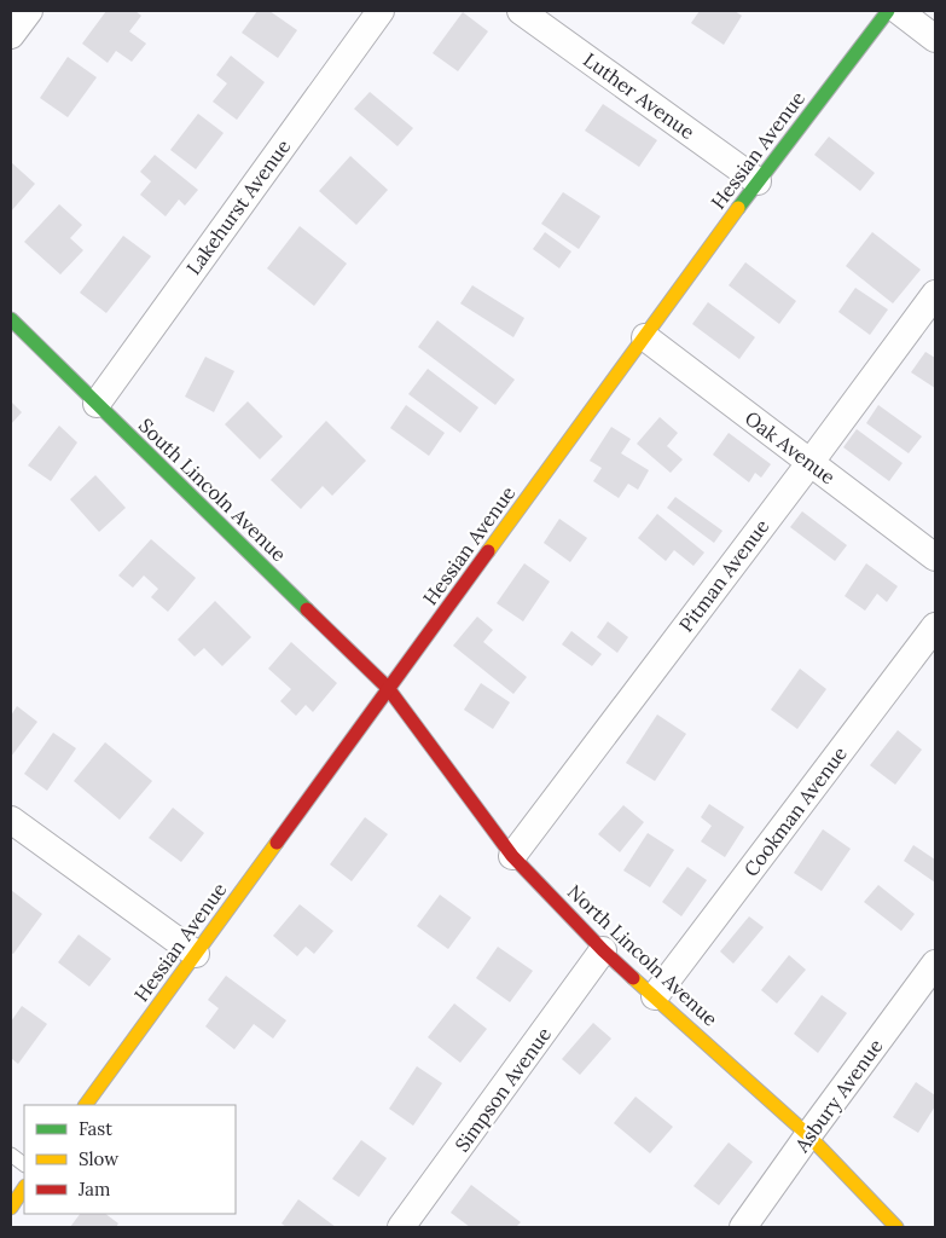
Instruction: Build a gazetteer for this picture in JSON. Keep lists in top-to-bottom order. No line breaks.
{"streets":{"main road":["Hessian Avenue","South Lincoln Avenue","North Lincoln Avenue"],"street":["Luther Avenue","Lakehurst Avenue","Oak Avenue","Pitman Avenue","Cookman Avenue","Simpson Avenue","Asbury Avenue"]},"crossings":[["Luther Avenue","Hessian Avenue"],["Hessian Avenue","Oak Avenue"],["Hessian Avenue","South Lincoln Avenue"],["Hessian Avenue","North Lincoln Avenue"],["Lakehurst Avenue","South Lincoln Avenue"],["Oak Avenue","Pitman Avenue"],["South Lincoln Avenue","North Lincoln Avenue"],["Pitman Avenue","North Lincoln Avenue"],["Cookman Avenue","North Lincoln Avenue"],["North Lincoln Avenue","Simpson Avenue"],["North Lincoln Avenue","Asbury Avenue"]],"legend":["Fast","Slow","Jam"]}
